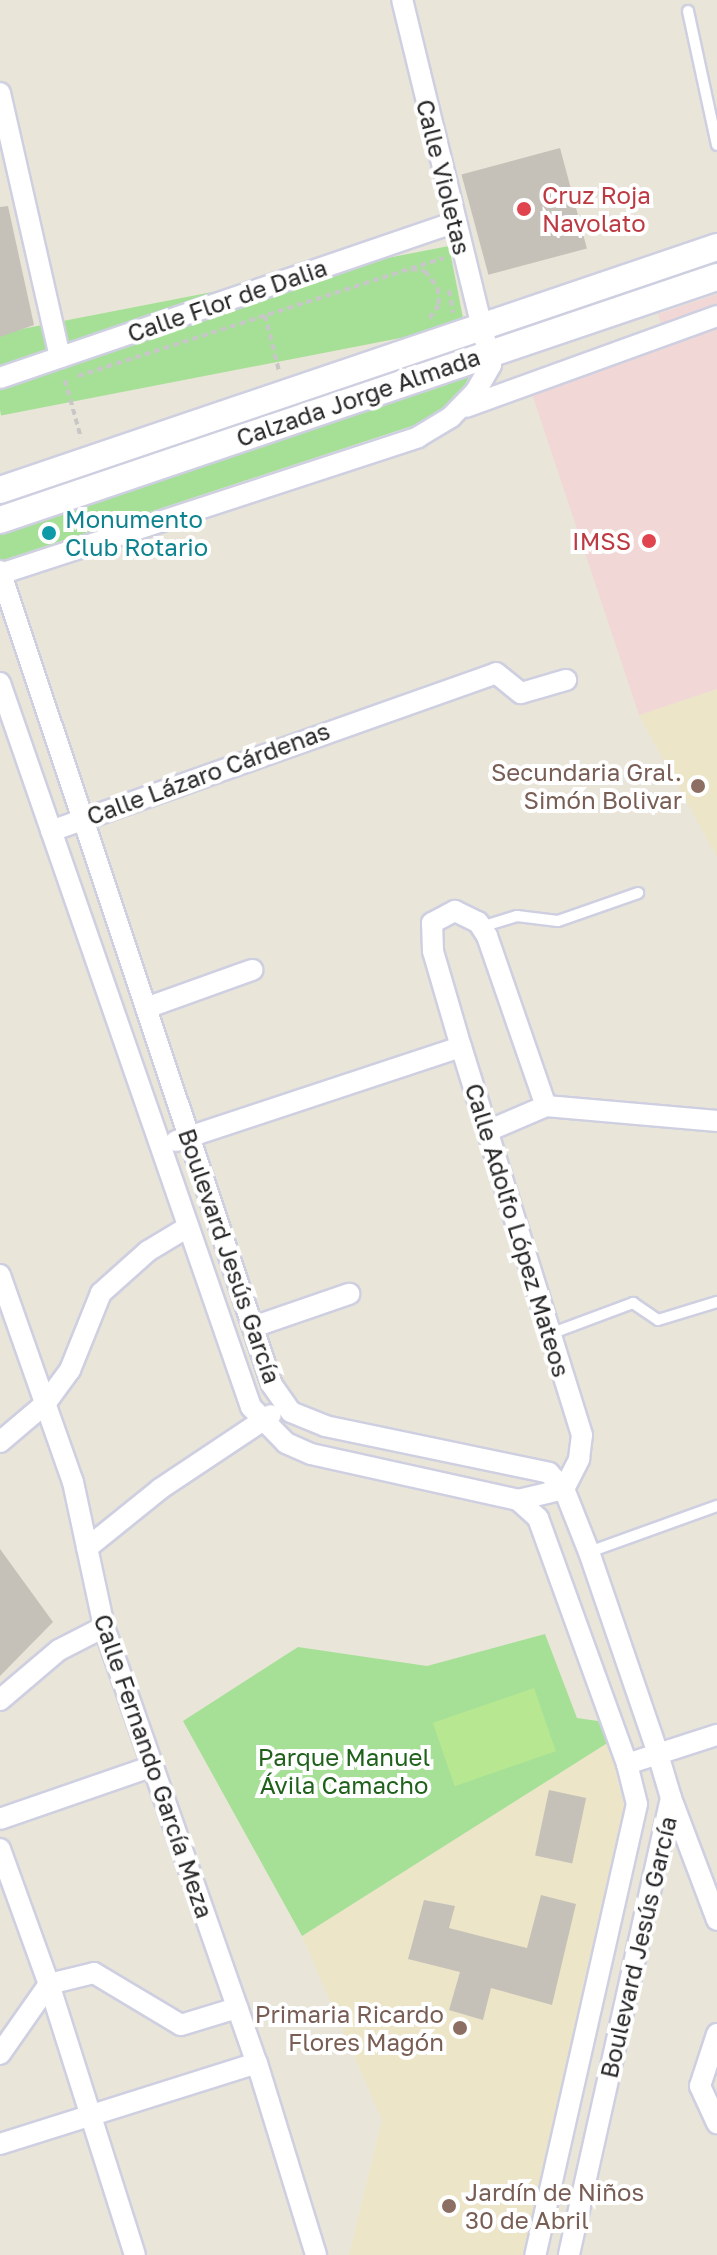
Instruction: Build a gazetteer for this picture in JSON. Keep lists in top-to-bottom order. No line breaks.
{"streets":{"street":["Calle Violetas","Calle Flor de Dalia","Calzada Jorge Almada","Calle Lázaro Cárdenas","Calle Adolfo López Mateos","Boulevard Jesús García","Calle Fernando García Meza"]},"crossings":[["Calle Violetas","Calle Flor de Dalia"],["Calle Violetas","Calzada Jorge Almada"],["Calle Lázaro Cárdenas","Boulevard Jesús García"],["Calle Adolfo López Mateos","Boulevard Jesús García"]],"parks":["Parque Manuel Ávila Camacho"],"places":["Cruz Roja Navolato","Monumento Club Rotario","IMSS","Secundaria Gral. Simón Bolivar","Primaria Ricardo Flores Magón","Jardín de Niños 30 de Abril"]}
